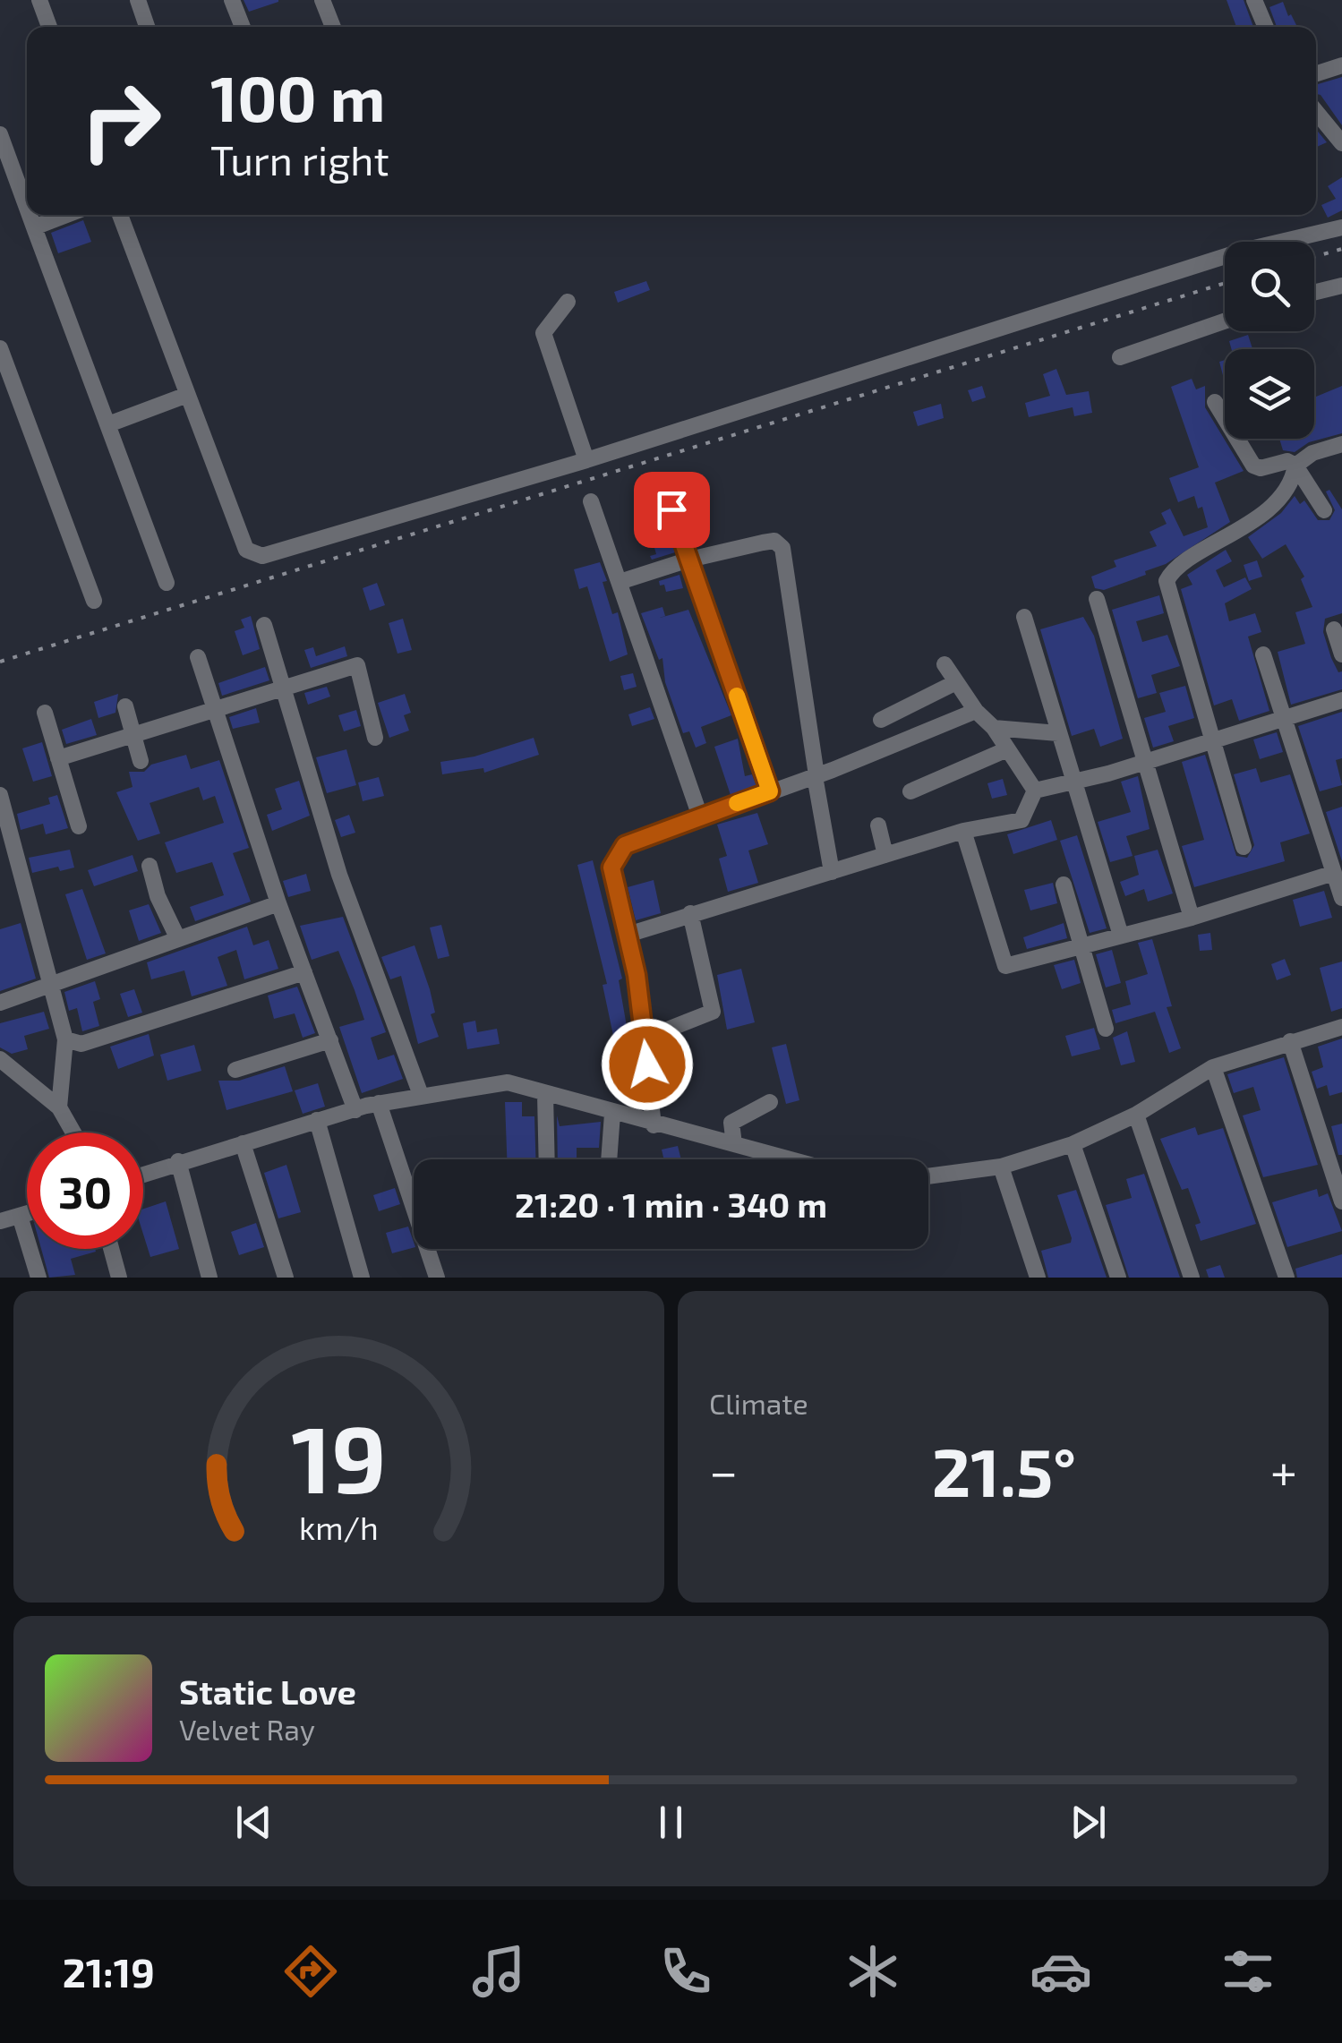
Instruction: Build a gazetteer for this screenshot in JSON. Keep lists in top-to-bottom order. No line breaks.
{"page":{"turn":["100 m","Turn right"],"limit":"30","trip":"21:20 · 1 min · 340 m","tile":"Climate","heat":["−","21.5°","+"],"song":["Static Love","Velvet Ray"],"tabs":"21:19","gauge":["19","km/h"]}}
